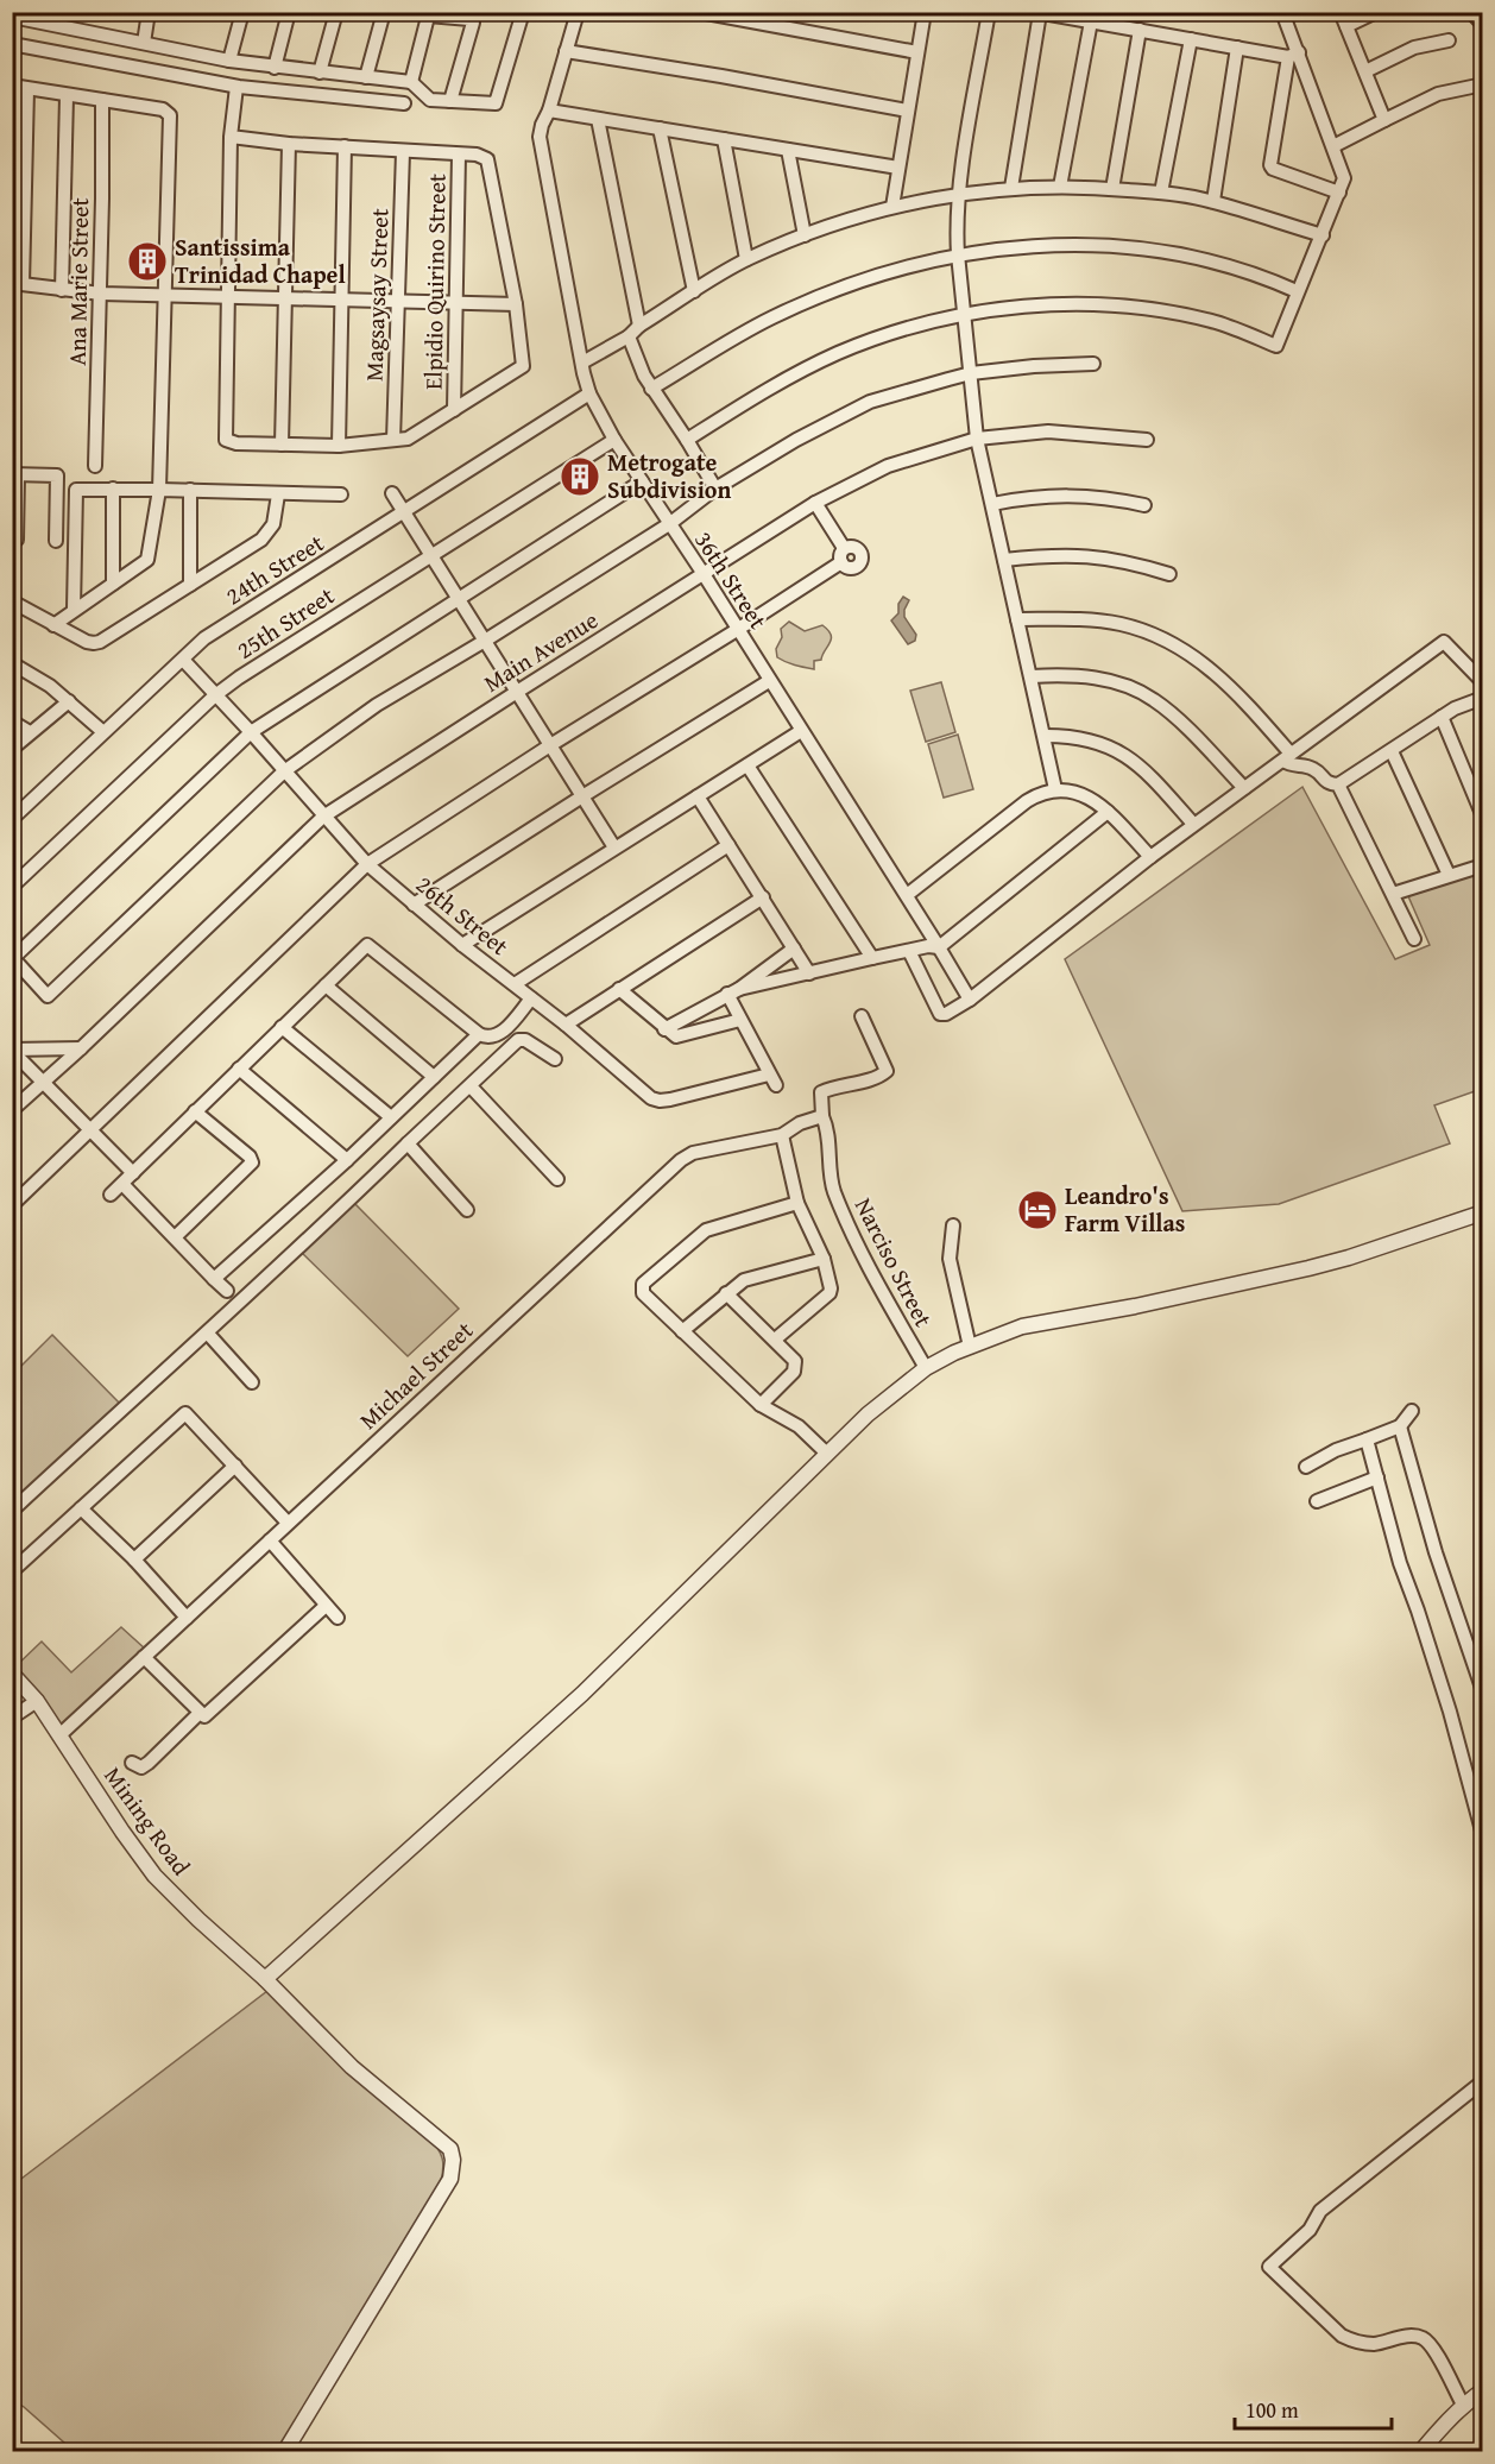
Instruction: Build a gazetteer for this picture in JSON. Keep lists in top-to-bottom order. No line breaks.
{"streets":{"street":["Ana Marie Street","Elpidio Quirino Street","Magsaysay Street","24th Street","36th Street","25th Street","Main Avenue","26th Street","Narciso Street","Michael Street","Mining Road"]},"crossings":[["24th Street","36th Street"],["24th Street","26th Street"],["36th Street","25th Street"],["36th Street","Main Avenue"],["25th Street","26th Street"],["Main Avenue","26th Street"],["Narciso Street","Michael Street"],["Michael Street","Mining Road"]],"places":{"building":["Santissima Trinidad Chapel","Metrogate Subdivision"],"hotel":["Leandro's Farm Villas"]},"scale_bar":"100 m"}
